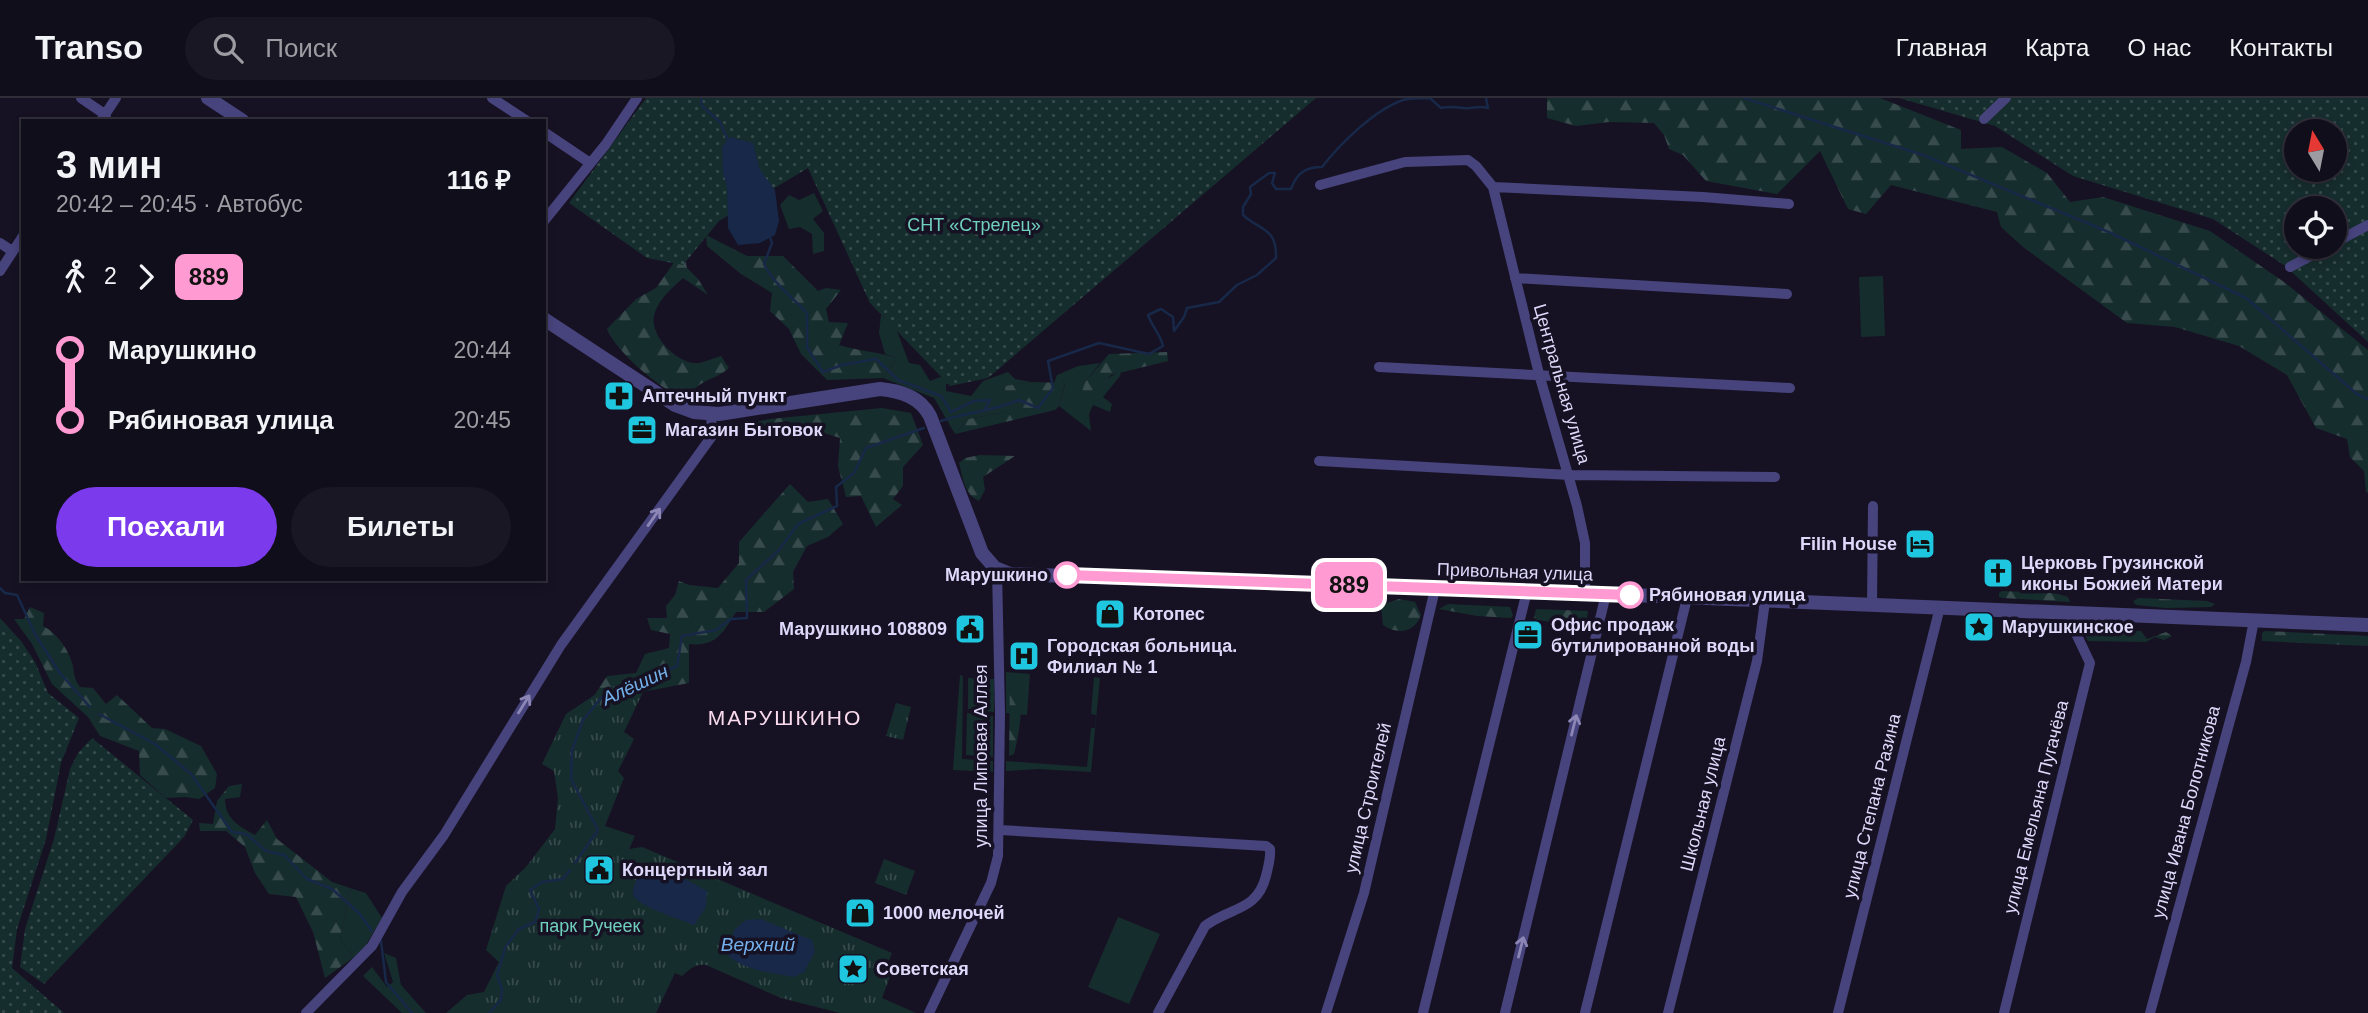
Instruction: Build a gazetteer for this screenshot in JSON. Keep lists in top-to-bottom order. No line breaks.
{"streets":{"street":["Центральная улица","Привольная улица","улица Липовая Аллея","улица Строителей","Школьная улица","улица Степана Разина","улица Емельяна Пугачёва","улица Ивана Болотникова"]},"crossings":[["Центральная улица","Привольная улица"],["Привольная улица","улица Липовая Аллея"],["Привольная улица","улица Строителей"],["Привольная улица","Школьная улица"],["Привольная улица","улица Степана Разина"],["Привольная улица","улица Емельяна Пугачёва"],["Привольная улица","улица Ивана Болотникова"]],"districts":["МАРУШКИНО"],"water":["Алёшин","Верхний"],"parks":["СНТ «Стрелец»","парк Ручеек"],"places":{"pharmacy":["Аптечный пункт"],"office":["Магазин Бытовок","Офис продаж бутилированной воды"],"hotel":["Filin House"],"church":["Церковь Грузинской иконы Божией Матери"],"other":["Марушкино","Рябиновая улица"],"shop":["Котопес","1000 мелочей"],"place":["Марушкинское","Советская"],"public building":["Марушкино 108809","Концертный зал"],"hospital":["Городская больница. Филиал № 1"]},"lines":["bus line 889"],"north":"top","page":{"header":"Transo","search":"Поиск","nav":["Главная","Карта","О нас","Контакты"],"on_map":"889","heading":["3 мин","20:42 – 20:45 · Автобус","116 ₽"],"legs":["2","889"],"list":[{"name":"Марушкино","value":"20:44"},{"name":"Рябиновая улица","value":"20:45"}],"buttons":["Поехали","Билеты"]}}
